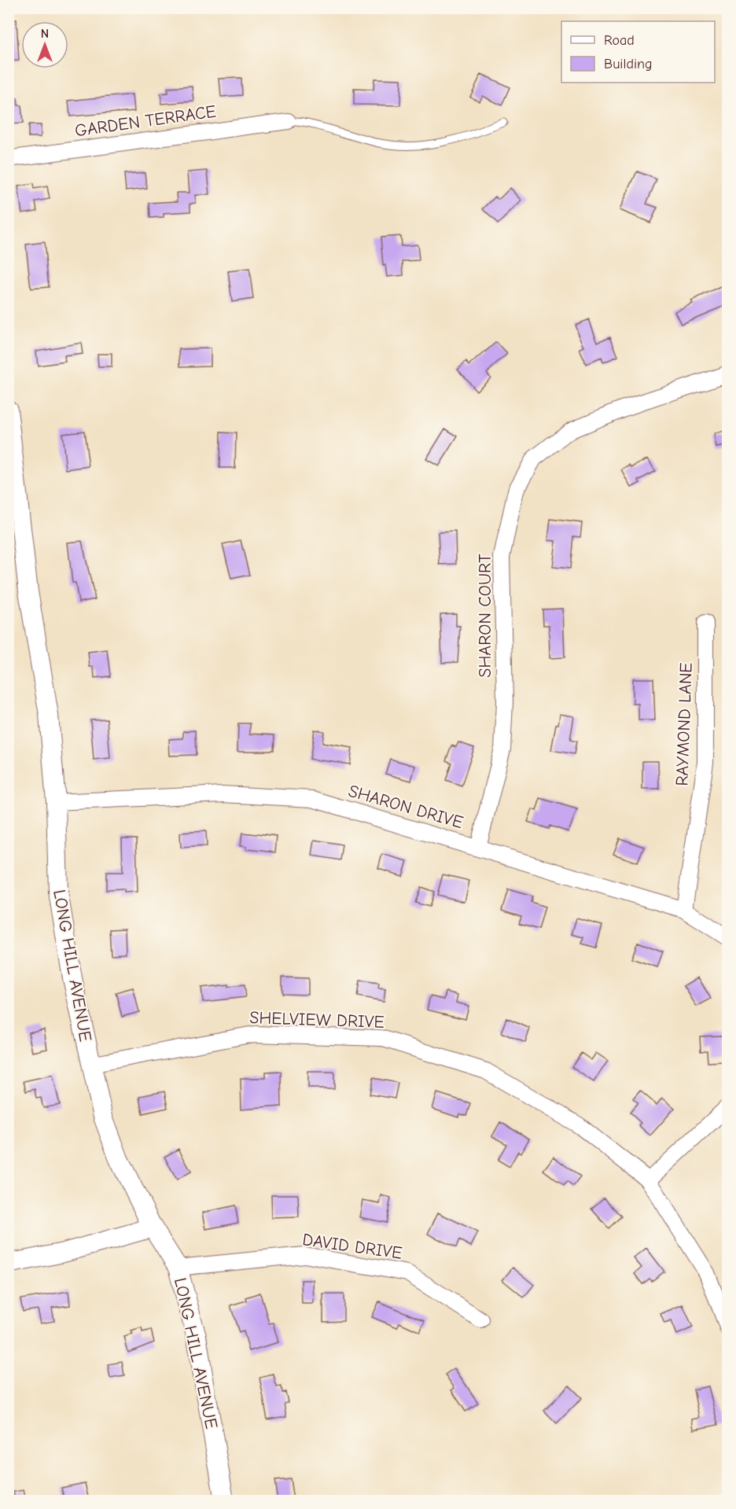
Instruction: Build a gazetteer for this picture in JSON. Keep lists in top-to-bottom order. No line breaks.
{"streets":{"street":["GARDEN TERRACE","SHARON COURT","RAYMOND LANE","SHARON DRIVE","LONG HILL AVENUE","SHELVIEW DRIVE","DAVID DRIVE"]},"crossings":[["SHARON COURT","SHARON DRIVE"],["RAYMOND LANE","SHARON DRIVE"],["SHARON DRIVE","LONG HILL AVENUE"],["LONG HILL AVENUE","SHELVIEW DRIVE"],["LONG HILL AVENUE","DAVID DRIVE"]],"legend":["Road","Building"],"north":"top"}
